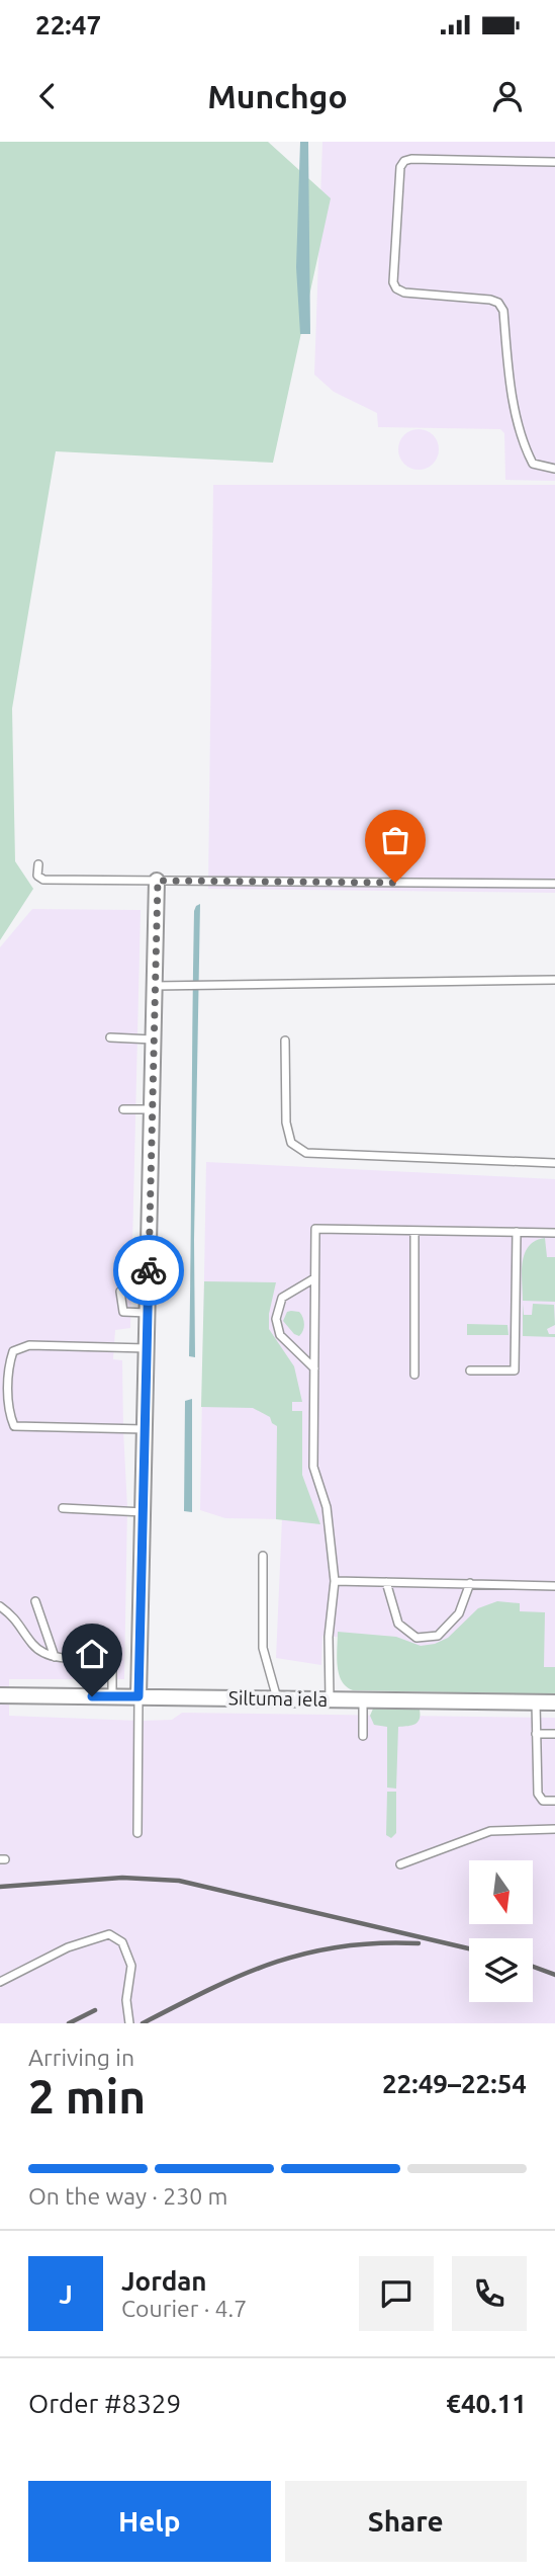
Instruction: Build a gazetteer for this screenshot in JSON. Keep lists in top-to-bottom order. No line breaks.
{"streets":{"street":["Siltuma iela"]},"north":"bottom","page":{"status":"22:47","header":"Munchgo","heading":["2 min","Arriving in","22:49–22:54"],"panel":["Jordan","Courier · 4.7","Order #8329","€40.11"],"bar":"On the way · 230 m","round":"J","buttons":["Help","Share"]}}
